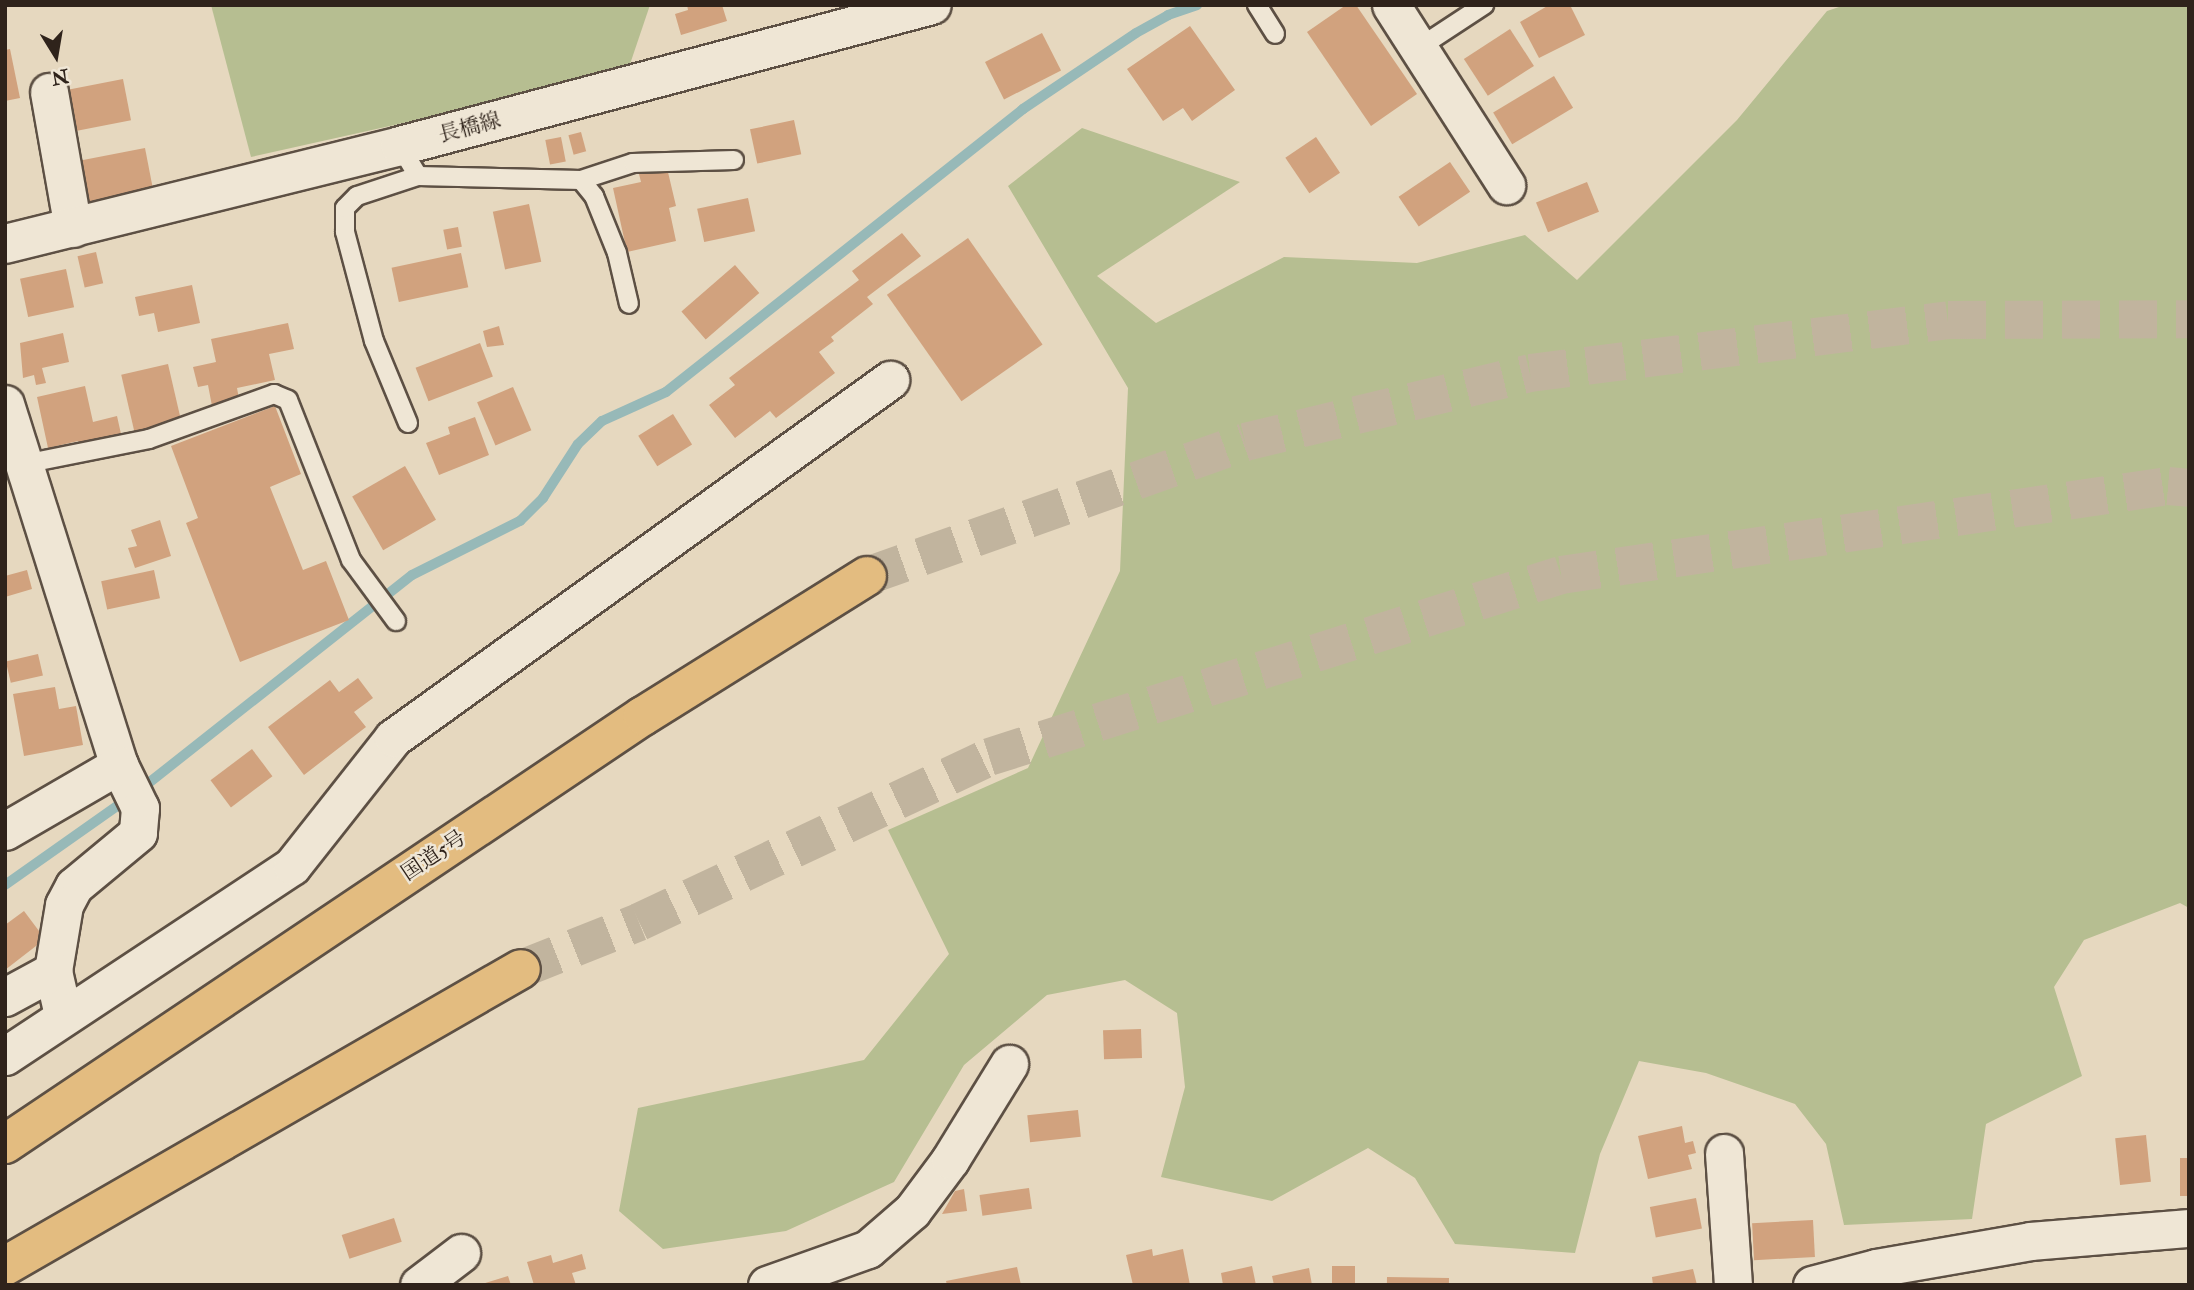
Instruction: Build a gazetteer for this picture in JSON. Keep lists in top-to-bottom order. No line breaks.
{"streets":{"highway":["国道5号"],"street":["長橋線"]},"north":"bottom"}
